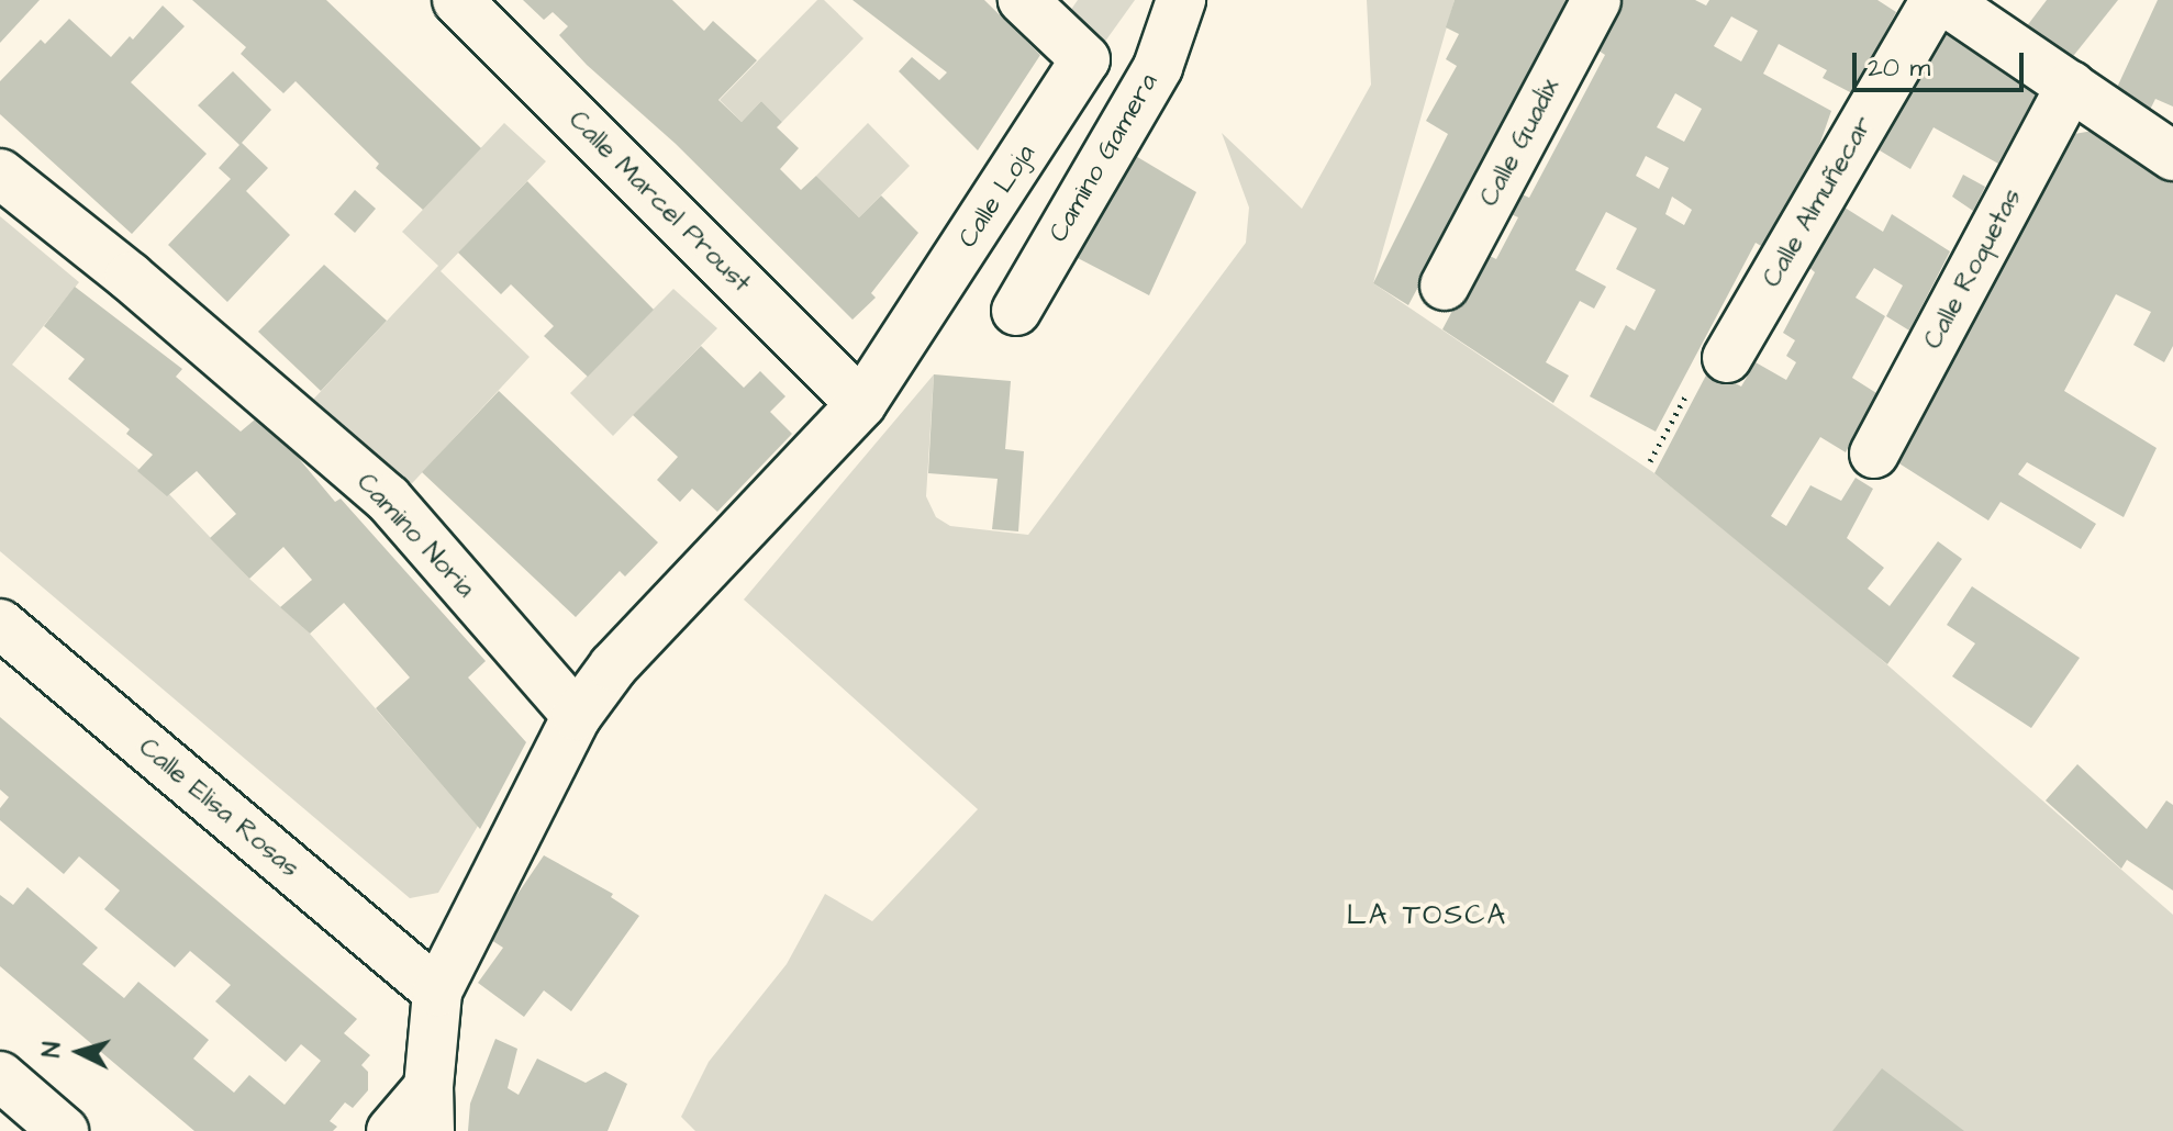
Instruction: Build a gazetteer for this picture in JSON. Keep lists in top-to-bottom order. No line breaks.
{"streets":{"street":["Calle Guadix","Camino Gamera","Calle Loja","Calle Marcel Proust","Calle Almuñecar","Calle Roquetas","Camino Noria","Calle Elisa Rosas"]},"crossings":[["Calle Loja","Calle Marcel Proust"]],"districts":["LA TOSCA"],"scale_bar":"20 m","north":"left"}
